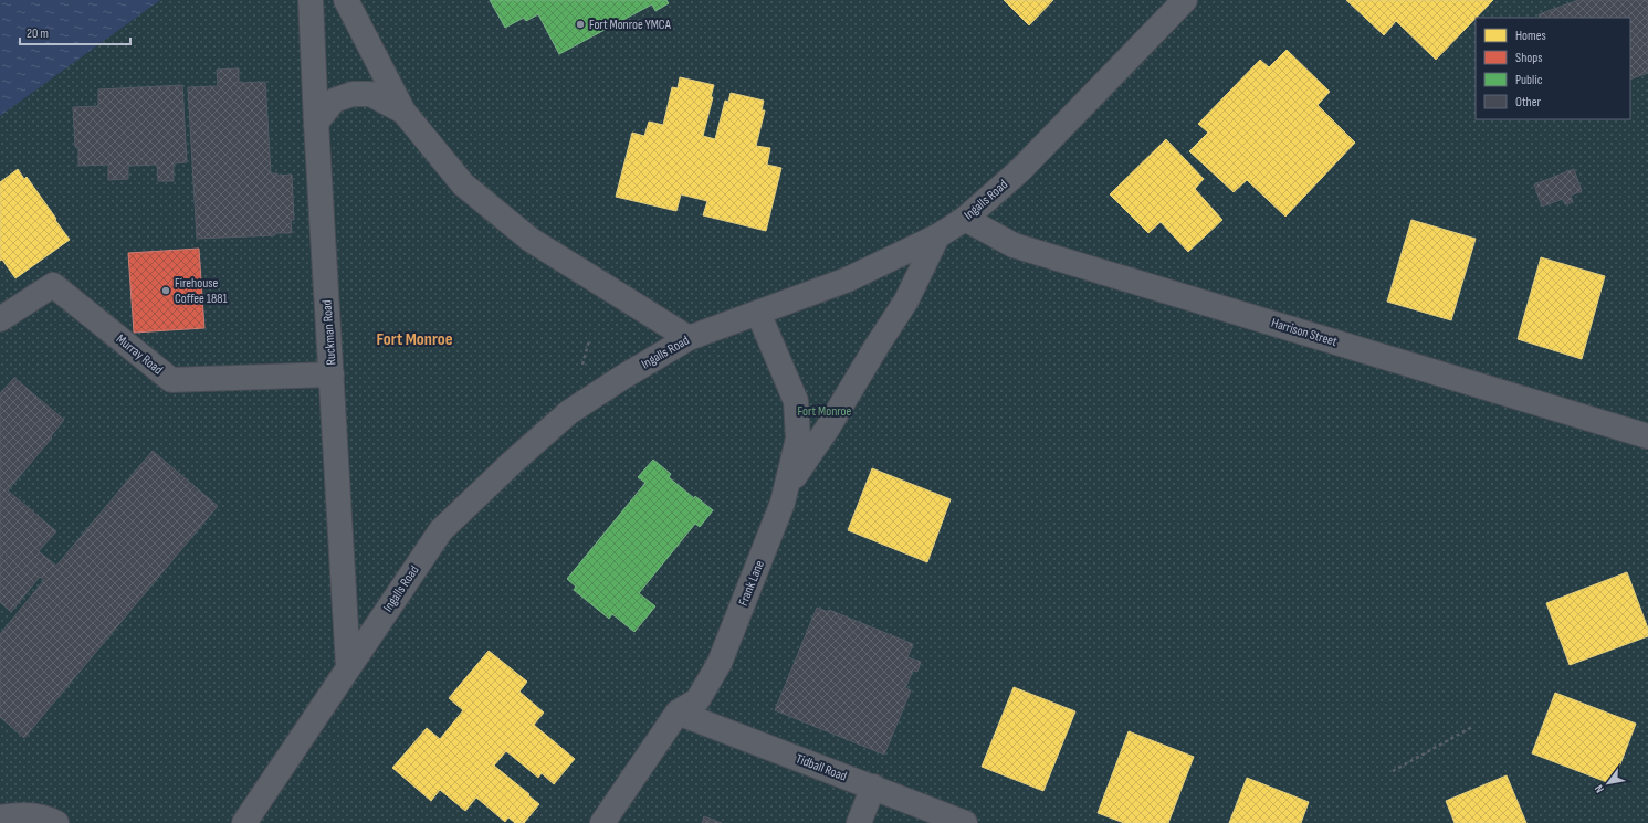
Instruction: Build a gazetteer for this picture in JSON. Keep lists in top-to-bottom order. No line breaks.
{"streets":{"street":["Ingalls Road","Ruckman Road","Harrison Street","Murray Road","Frank Lane","Tidball Road"]},"crossings":[["Ingalls Road","Ruckman Road"],["Ingalls Road","Harrison Street"],["Ingalls Road","Frank Lane"],["Ruckman Road","Murray Road"],["Frank Lane","Tidball Road"]],"districts":["Fort Monroe"],"parks":["Fort Monroe"],"places":["Fort Monroe YMCA","Firehouse Coffee 1881"],"legend":["Homes","Shops","Public","Other"],"scale_bar":"20 m","north":"bottom left"}
